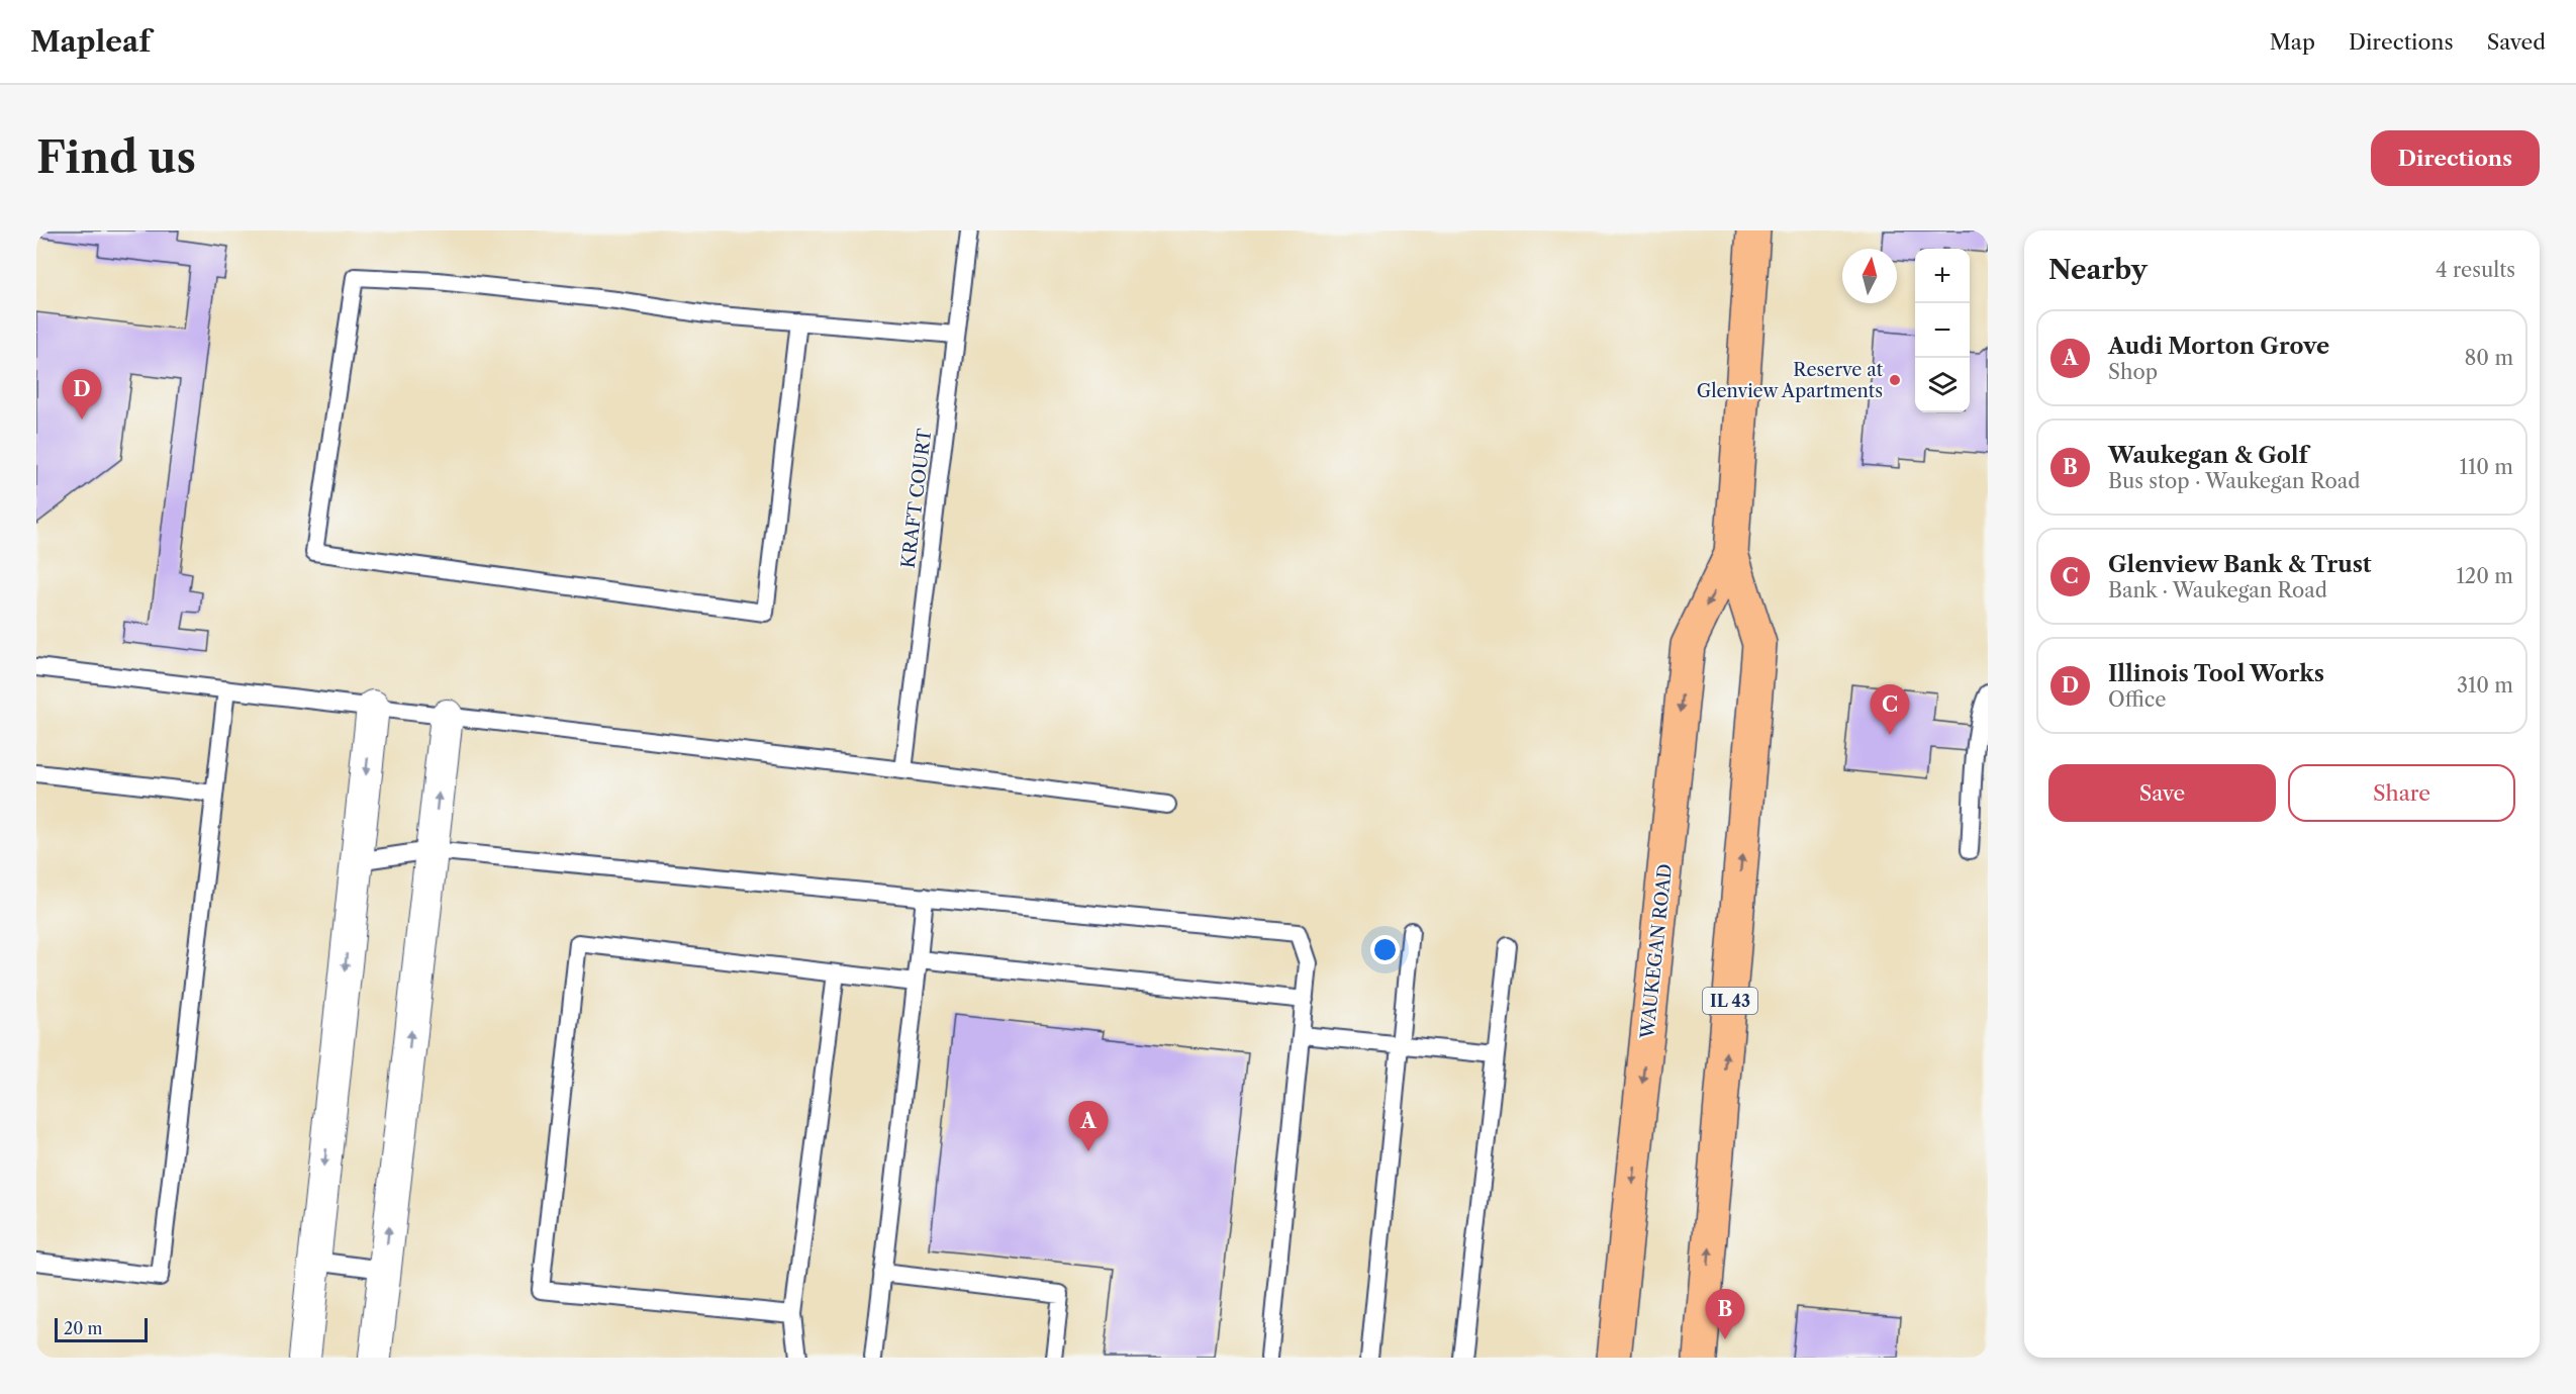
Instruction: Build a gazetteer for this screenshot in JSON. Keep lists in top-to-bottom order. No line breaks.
{"streets":{"main road":["WAUKEGAN ROAD","IL 43"],"lane":["KRAFT COURT"]},"places":["Reserve at Glenview Apartments"],"scale_bar":"20 m","north":"top","page":{"header":"Mapleaf","nav":["Map","Directions","Saved"],"buttons":["Directions",["Save","Share"]],"title":"Find us","heading":["Nearby","4 results"],"map_buttons":["+","−"],"list":[{"mark":"A","name":"Audi Morton Grove","note":"Shop","value":"80 m"},{"mark":"B","name":"Waukegan & Golf","note":"Bus stop · Waukegan Road","value":"110 m"},{"mark":"C","name":"Glenview Bank & Trust","note":"Bank · Waukegan Road","value":"120 m"},{"mark":"D","name":"Illinois Tool Works","note":"Office","value":"310 m"}],"pins":["D","C","A","B"],"scale":"20 m"}}
